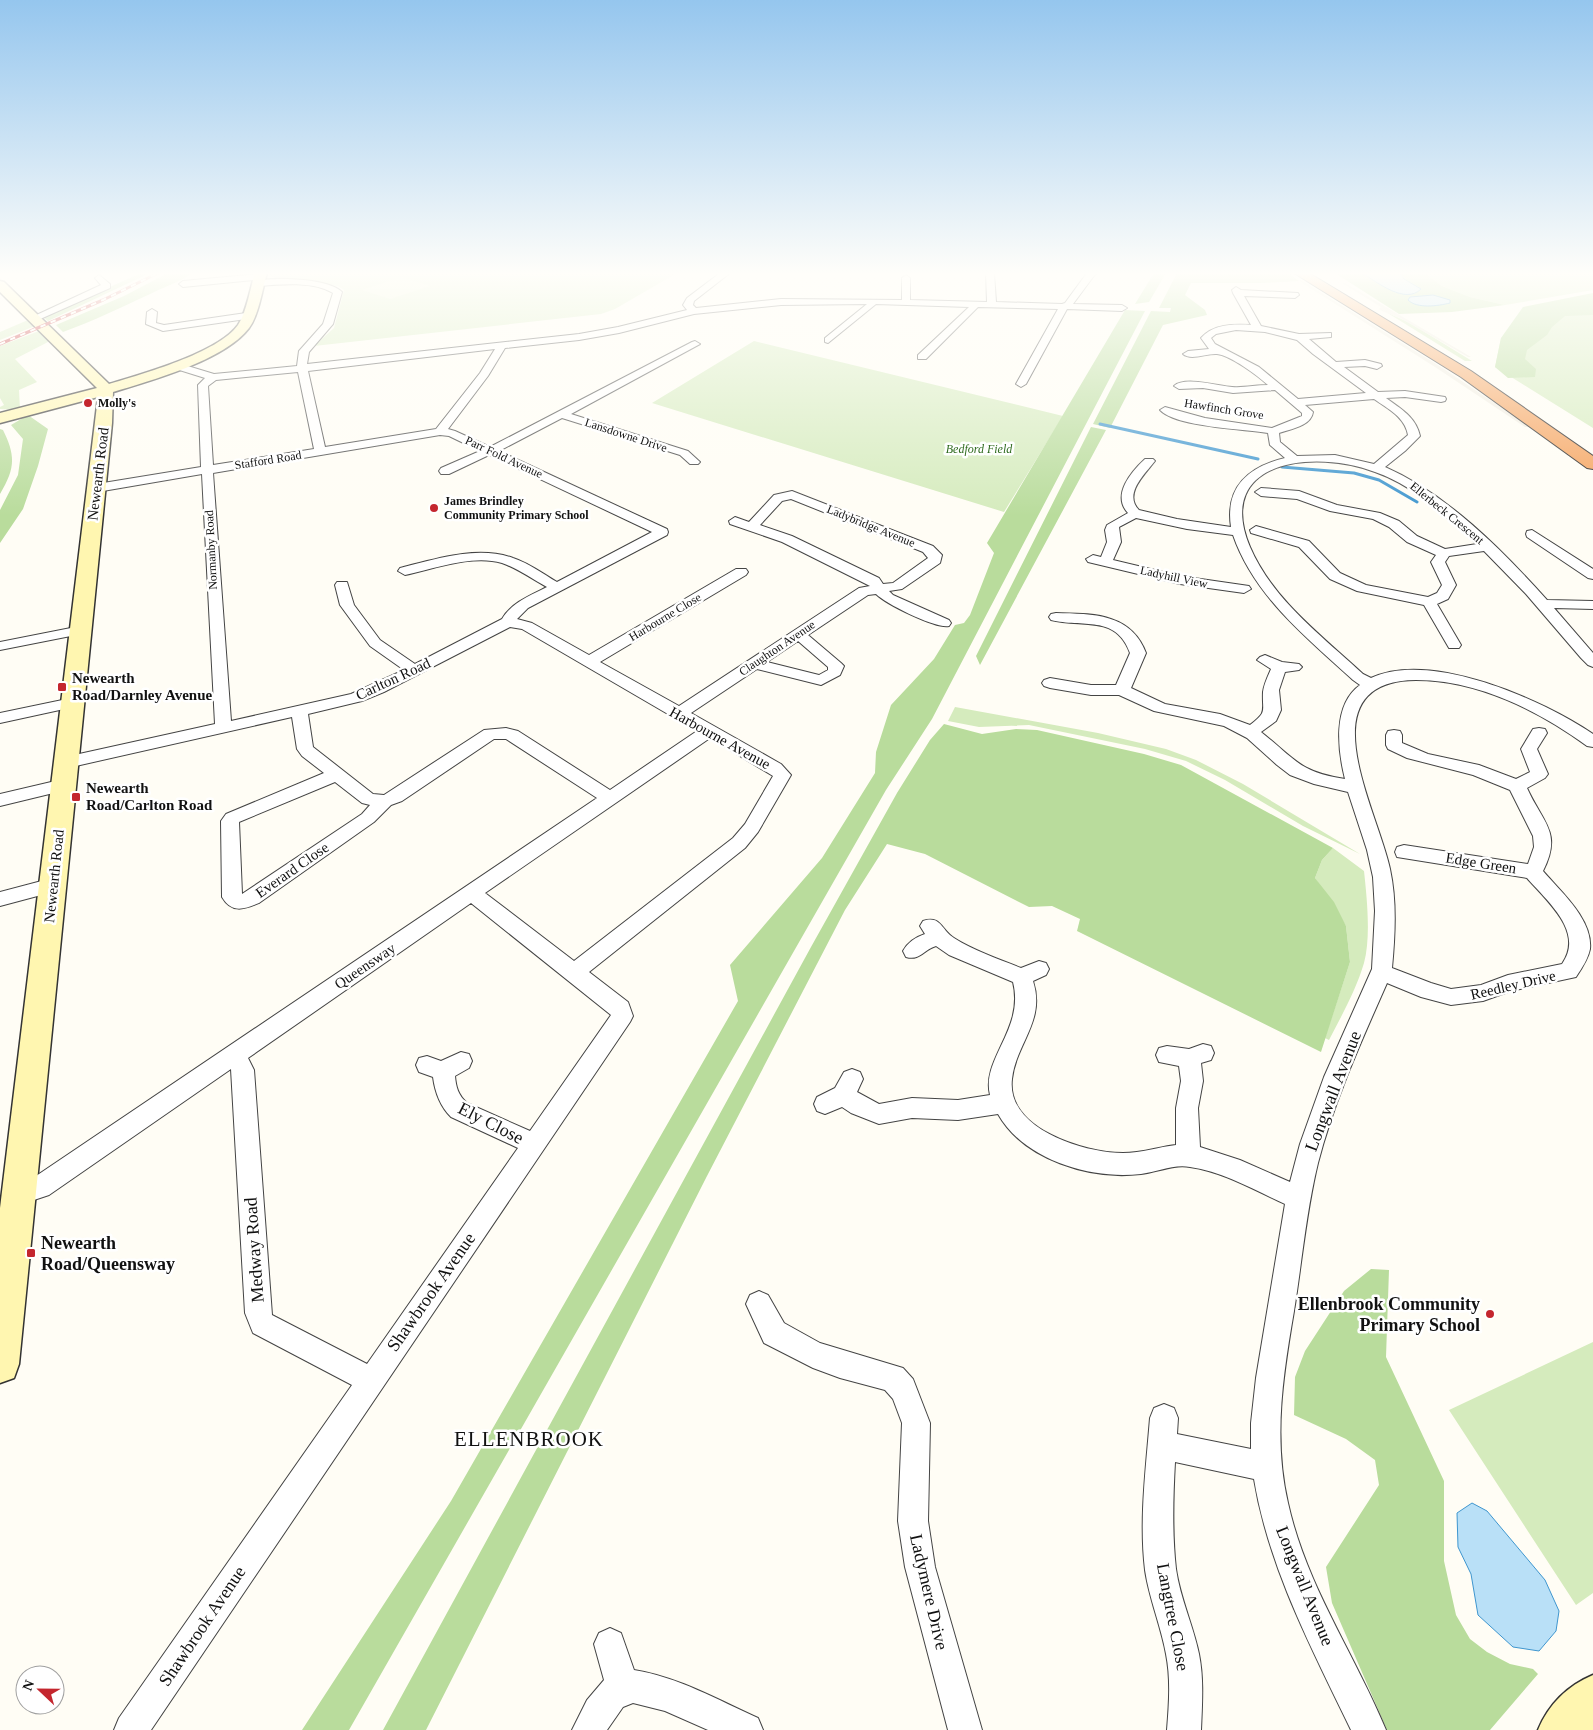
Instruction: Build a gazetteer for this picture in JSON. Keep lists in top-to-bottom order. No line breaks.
{"streets":{"main road":["Newearth Road"],"street":["Hawfinch Grove","Lansdowne Drive","Parr Fold Avenue","Stafford Road","Ellerbeck Crescent","Ladybridge Avenue","Normanby Road","Ladyhill View","Harbourne Close","Claughton Avenue","Carlton Road","Harbourne Avenue","Edge Green","Everard Close","Queensway","Reedley Drive","Longwall Avenue","Ely Close","Medway Road","Shawbrook Avenue","Ladymere Drive","Langtree Close"]},"crossings":[["Parr Fold Avenue","Stafford Road"],["Parr Fold Avenue","Carlton Road"],["Stafford Road","Newearth Road"],["Stafford Road","Normanby Road"],["Newearth Road","Carlton Road"],["Newearth Road","Queensway"],["Ellerbeck Crescent","Longwall Avenue"],["Ladybridge Avenue","Claughton Avenue"],["Normanby Road","Carlton Road"],["Harbourne Close","Harbourne Avenue"],["Claughton Avenue","Harbourne Avenue"],["Carlton Road","Harbourne Avenue"],["Harbourne Avenue","Queensway"],["Harbourne Avenue","Shawbrook Avenue"],["Edge Green","Reedley Drive"],["Everard Close","Queensway"],["Queensway","Medway Road"],["Queensway","Shawbrook Avenue"],["Reedley Drive","Longwall Avenue"],["Longwall Avenue","Langtree Close"],["Ely Close","Shawbrook Avenue"],["Medway Road","Shawbrook Avenue"]],"districts":["ELLENBROOK"],"parks":["Bedford Field"],"places":{"other":["Molly's","James Brindley Community Primary School","Ellenbrook Community Primary School"],"transit":["Newearth Road/Darnley Avenue","Newearth Road/Carlton Road","Newearth Road/Queensway"]},"north":"left"}
